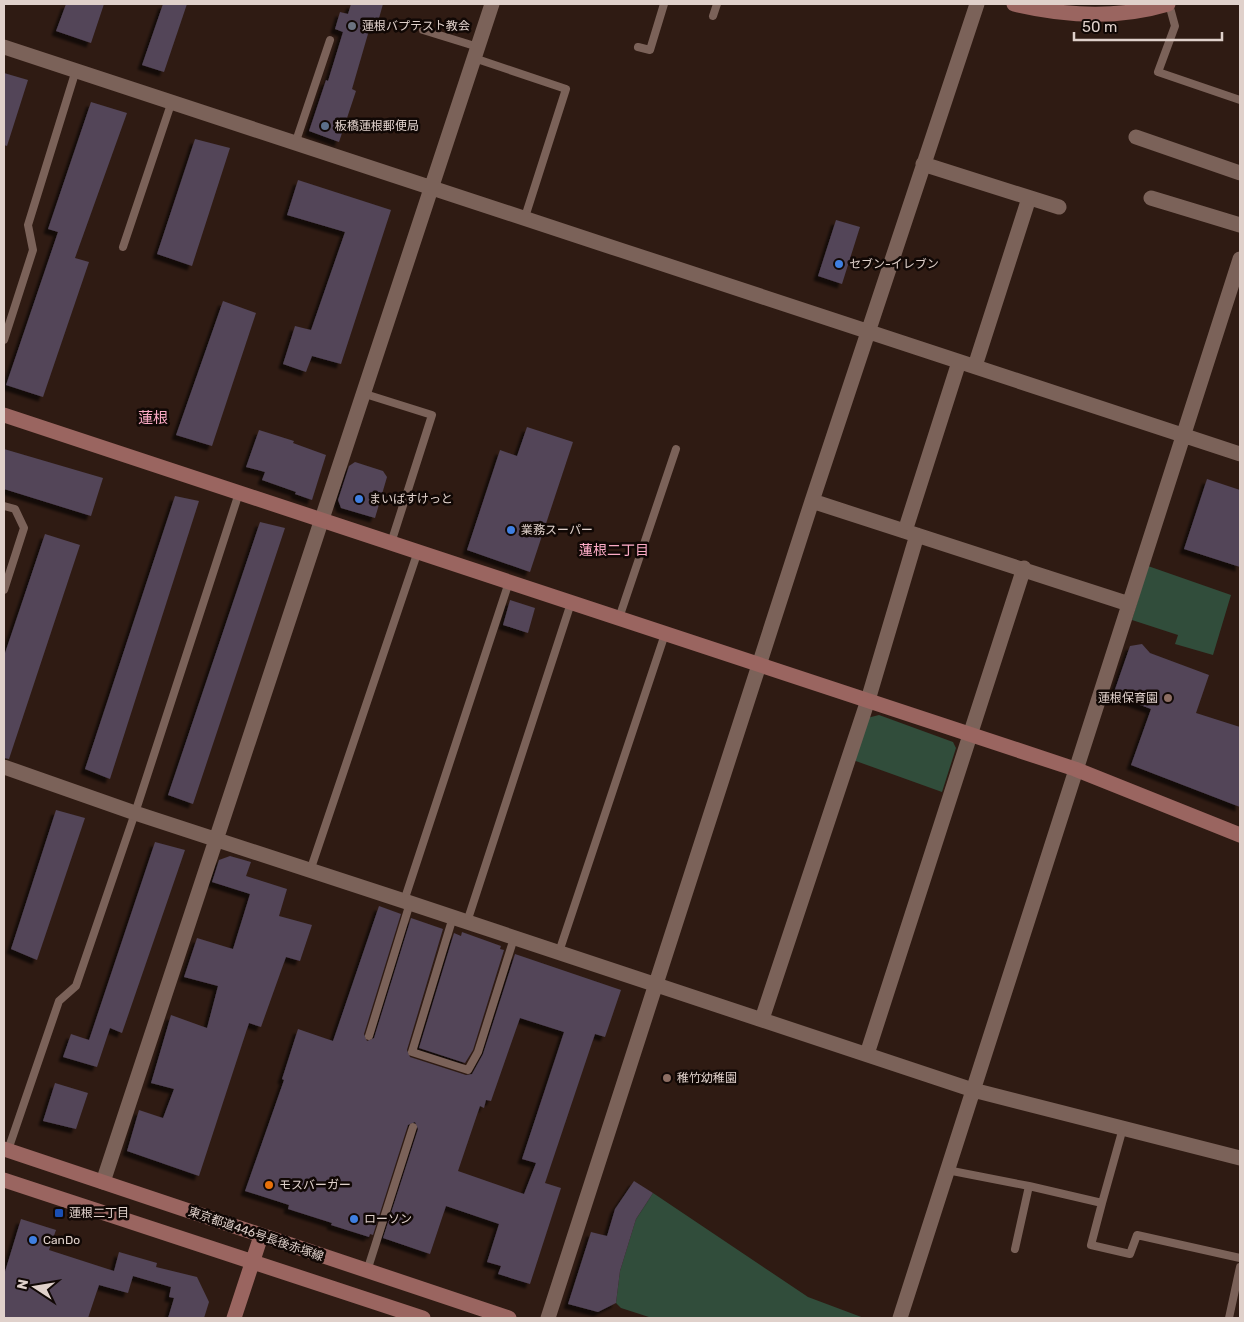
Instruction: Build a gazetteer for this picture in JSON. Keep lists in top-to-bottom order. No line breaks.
{"streets":{"street":["東京都道446号長後赤塚線"]},"districts":["蓮根","蓮根二丁目"],"places":{"other":["蓮根バプテスト教会","板橋蓮根郵便局","セブン-イレブン","まいばすけっと","業務スーパー","蓮根保育園","稚竹幼稚園","モスバーガー","ローソン","CanDo"],"transit":["蓮根二丁目"]},"scale_bar":"50 m","north":"left"}
